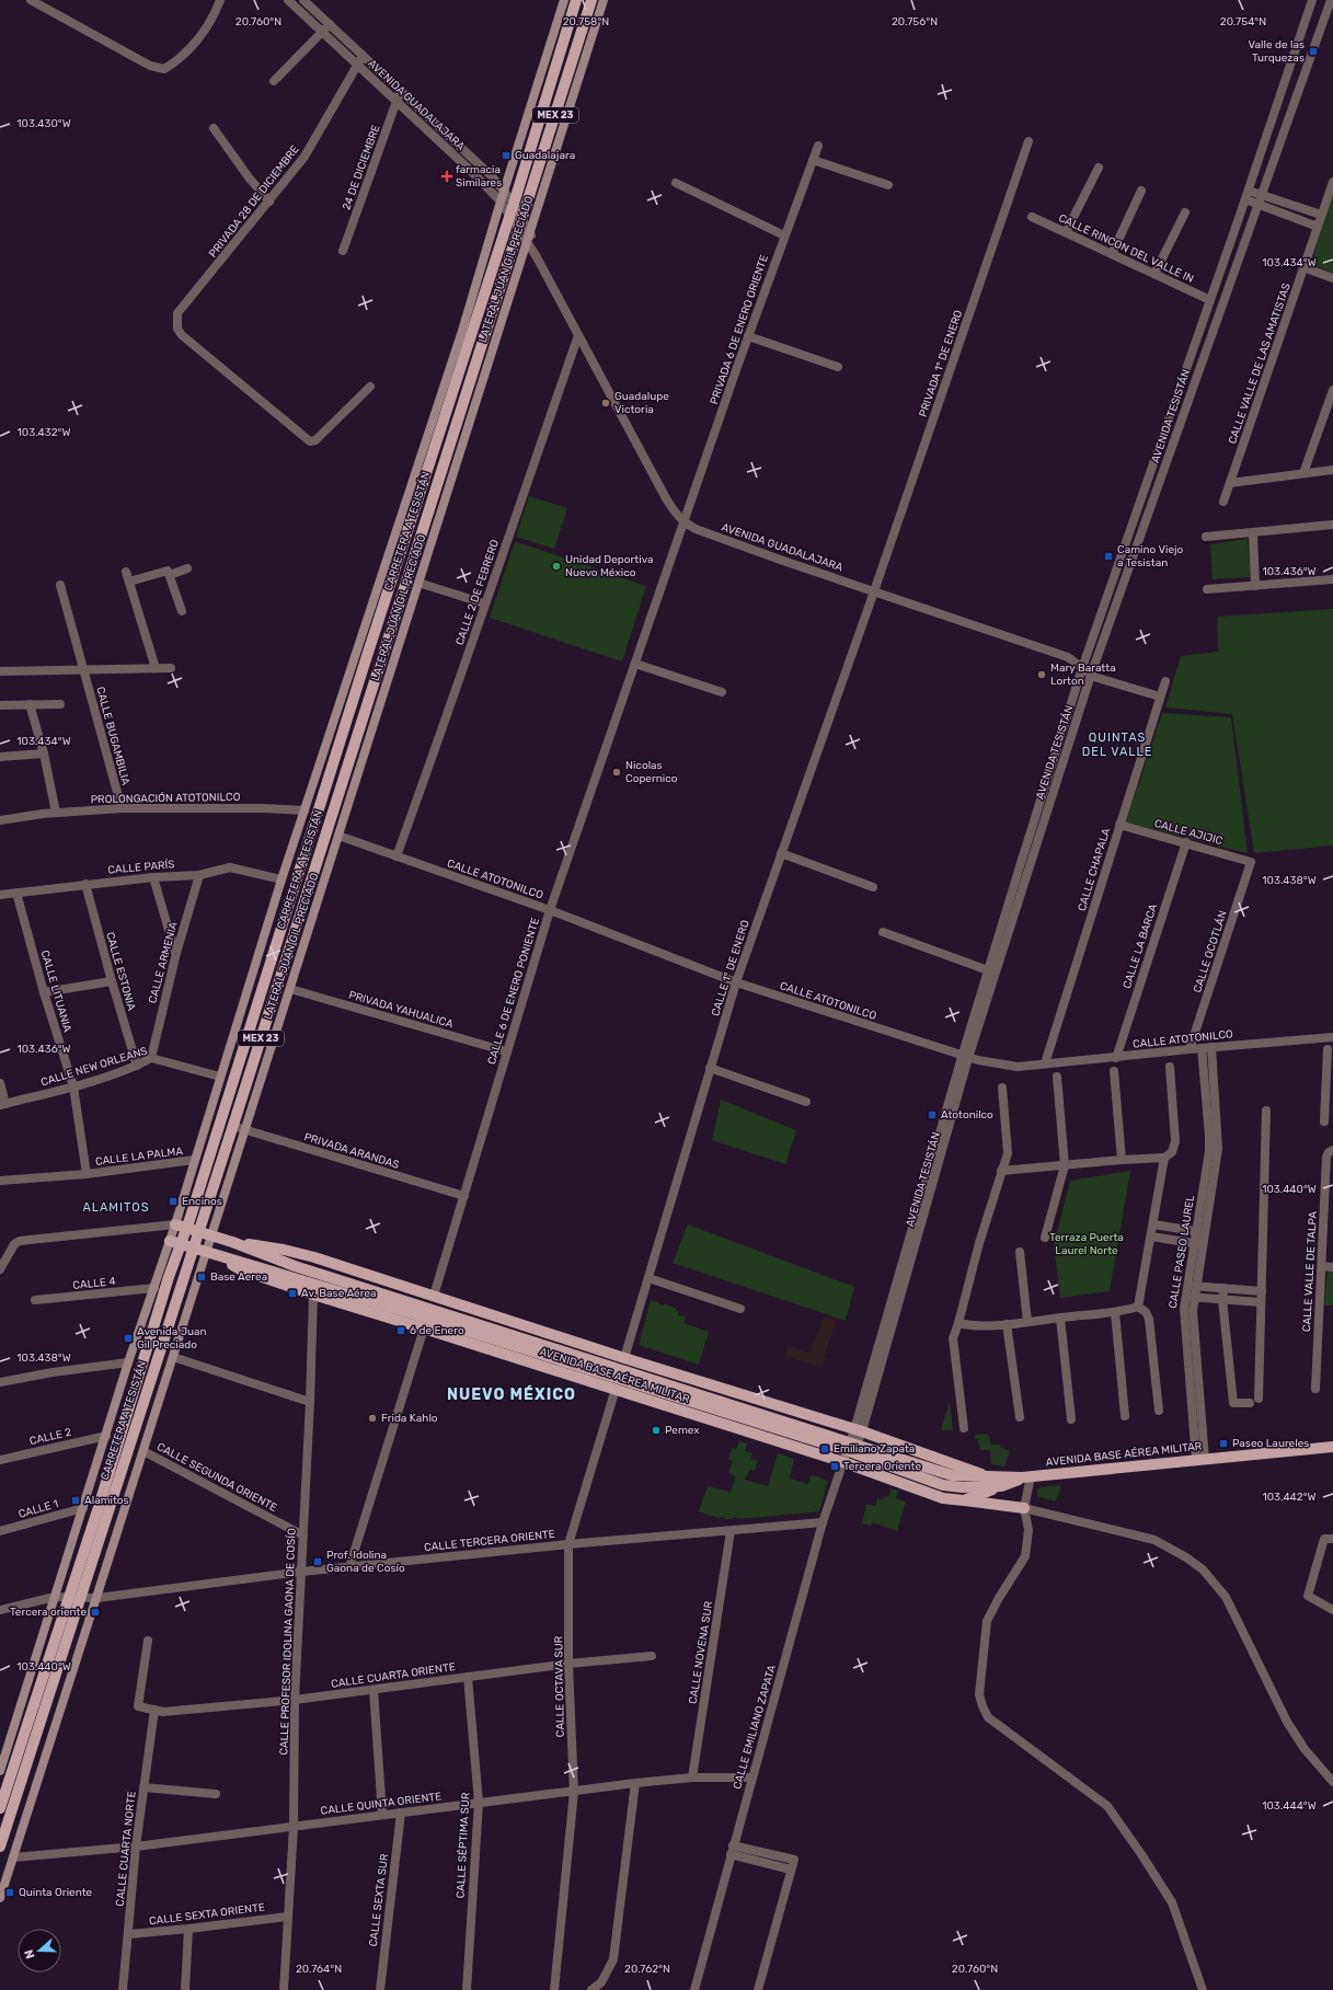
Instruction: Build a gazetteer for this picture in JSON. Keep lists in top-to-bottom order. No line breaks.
{"streets":{"main road":["MEX 23","LATERAL JUAN GIL PRECIADO","CARRETERA A TESISTÁN","AVENIDA BASE AÉREA MILITAR"],"street":["AVENIDA GUADALAJARA","24 DE DICIEMBRE","PRIVADA 28 DE DICIEMBRE","CALLE RINCON DEL VALLE IN","PRIVADA 6 DE ENERO ORIENTE","PRIVADA 1° DE ENERO","CALLE VALLE DE LAS AMATISTAS","AVENIDA TESISTÁN","CALLE 2 DE FEBRERO","CALLE BUGAMBILIA","PROLONGACIÓN ATOTONILCO","CALLE AJIJIC","CALLE PARÍS","CALLE CHAPALA","CALLE ATOTONILCO","CALLE LA BARCA","CALLE OCOTLÁN","CALLE ARMENIA","CALLE 1° DE ENERO","CALLE ESTONIA","CALLE LITUANIA","CALLE 6 DE ENERO PONIENTE","PRIVADA YAHUALICA","CALLE NEW ORLEANS","PRIVADA ARANDAS","CALLE LA PALMA","CALLE PASEO LAUREL","CALLE VALLE DE TALPA","CALLE 4","CALLE 2","CALLE SEGUNDA ORIENTE","CALLE 1","CALLE TERCERA ORIENTE","CALLE PROFESOR IDOLINA GAONA DE COSÍO","CALLE NOVENA SUR","CALLE CUARTA ORIENTE","CALLE OCTAVA SUR","CALLE EMILIANO ZAPATA","CALLE QUINTA ORIENTE","CALLE SÉPTIMA SUR","CALLE CUARTA NORTE","CALLE SEXTA SUR","CALLE SEXTA ORIENTE"]},"crossings":[["AVENIDA GUADALAJARA","24 DE DICIEMBRE"],["AVENIDA GUADALAJARA","PRIVADA 28 DE DICIEMBRE"],["AVENIDA GUADALAJARA","LATERAL JUAN GIL PRECIADO"],["AVENIDA GUADALAJARA","PRIVADA 6 DE ENERO ORIENTE"],["AVENIDA GUADALAJARA","PRIVADA 1° DE ENERO"],["AVENIDA GUADALAJARA","AVENIDA TESISTÁN"],["AVENIDA GUADALAJARA","CARRETERA A TESISTÁN"],["AVENIDA GUADALAJARA","CALLE 2 DE FEBRERO"],["AVENIDA GUADALAJARA","CALLE CHAPALA"],["AVENIDA GUADALAJARA","CALLE 1° DE ENERO"],["AVENIDA GUADALAJARA","CALLE 6 DE ENERO PONIENTE"],["CALLE RINCON DEL VALLE IN","AVENIDA TESISTÁN"],["LATERAL JUAN GIL PRECIADO","CALLE ATOTONILCO"],["LATERAL JUAN GIL PRECIADO","PRIVADA YAHUALICA"],["LATERAL JUAN GIL PRECIADO","PRIVADA ARANDAS"],["LATERAL JUAN GIL PRECIADO","AVENIDA BASE AÉREA MILITAR"],["LATERAL JUAN GIL PRECIADO","CALLE SEGUNDA ORIENTE"],["LATERAL JUAN GIL PRECIADO","CALLE TERCERA ORIENTE"],["LATERAL JUAN GIL PRECIADO","CALLE QUINTA ORIENTE"],["PRIVADA 6 DE ENERO ORIENTE","CALLE 6 DE ENERO PONIENTE"],["PRIVADA 1° DE ENERO","CALLE 1° DE ENERO"],["AVENIDA TESISTÁN","CALLE ATOTONILCO"],["AVENIDA TESISTÁN","AVENIDA BASE AÉREA MILITAR"],["AVENIDA TESISTÁN","CALLE EMILIANO ZAPATA"],["CARRETERA A TESISTÁN","PRIVADA ARANDAS"],["CARRETERA A TESISTÁN","AVENIDA BASE AÉREA MILITAR"],["CARRETERA A TESISTÁN","CALLE TERCERA ORIENTE"],["CALLE 2 DE FEBRERO","CALLE ATOTONILCO"],["CALLE BUGAMBILIA","PROLONGACIÓN ATOTONILCO"],["CALLE AJIJIC","CALLE CHAPALA"],["CALLE AJIJIC","CALLE LA BARCA"],["CALLE AJIJIC","CALLE OCOTLÁN"],["CALLE PARÍS","CALLE ARMENIA"],["CALLE PARÍS","CALLE ESTONIA"],["CALLE PARÍS","CALLE LITUANIA"],["CALLE CHAPALA","CALLE ATOTONILCO"],["CALLE ATOTONILCO","CALLE LA BARCA"],["CALLE ATOTONILCO","CALLE OCOTLÁN"],["CALLE ATOTONILCO","CALLE 1° DE ENERO"],["CALLE ATOTONILCO","CALLE 6 DE ENERO PONIENTE"],["CALLE ATOTONILCO","CALLE PASEO LAUREL"],["CALLE ARMENIA","CALLE NEW ORLEANS"],["CALLE 1° DE ENERO","AVENIDA BASE AÉREA MILITAR"],["CALLE ESTONIA","CALLE NEW ORLEANS"],["CALLE LITUANIA","CALLE NEW ORLEANS"],["CALLE LITUANIA","CALLE LA PALMA"],["CALLE 6 DE ENERO PONIENTE","PRIVADA YAHUALICA"],["CALLE 6 DE ENERO PONIENTE","PRIVADA ARANDAS"],["CALLE 6 DE ENERO PONIENTE","AVENIDA BASE AÉREA MILITAR"],["CALLE PASEO LAUREL","AVENIDA BASE AÉREA MILITAR"],["AVENIDA BASE AÉREA MILITAR","CALLE PROFESOR IDOLINA GAONA DE COSÍO"],["AVENIDA BASE AÉREA MILITAR","CALLE OCTAVA SUR"],["AVENIDA BASE AÉREA MILITAR","CALLE EMILIANO ZAPATA"],["CALLE SEGUNDA ORIENTE","CALLE PROFESOR IDOLINA GAONA DE COSÍO"],["CALLE TERCERA ORIENTE","CALLE PROFESOR IDOLINA GAONA DE COSÍO"],["CALLE TERCERA ORIENTE","CALLE NOVENA SUR"],["CALLE TERCERA ORIENTE","CALLE OCTAVA SUR"],["CALLE TERCERA ORIENTE","CALLE EMILIANO ZAPATA"],["CALLE PROFESOR IDOLINA GAONA DE COSÍO","CALLE CUARTA ORIENTE"],["CALLE PROFESOR IDOLINA GAONA DE COSÍO","CALLE QUINTA ORIENTE"],["CALLE PROFESOR IDOLINA GAONA DE COSÍO","CALLE SEXTA ORIENTE"],["CALLE NOVENA SUR","CALLE QUINTA ORIENTE"],["CALLE CUARTA ORIENTE","CALLE OCTAVA SUR"],["CALLE CUARTA ORIENTE","CALLE SÉPTIMA SUR"],["CALLE CUARTA ORIENTE","CALLE CUARTA NORTE"],["CALLE OCTAVA SUR","CALLE QUINTA ORIENTE"],["CALLE EMILIANO ZAPATA","CALLE QUINTA ORIENTE"],["CALLE QUINTA ORIENTE","CALLE SÉPTIMA SUR"],["CALLE QUINTA ORIENTE","CALLE CUARTA NORTE"],["CALLE QUINTA ORIENTE","CALLE SEXTA SUR"],["CALLE CUARTA NORTE","CALLE SEXTA ORIENTE"]],"districts":["QUINTAS DEL VALLE","ALAMITOS","NUEVO MÉXICO"],"parks":["Terraza Puerta Laurel Norte"],"places":{"transit":["Valle de las Turquezas","Guadalajara","Camino Viejo a Tesistan","Atotonilco","Encinos","Base Aerea","Av. Base Aérea","6 de Enero","Avenida Juan Gil Preciado","Paseo Laureles","Emiliano Zapata","Tercera Oriente","Alamitos","Prof. Idolina Gaona de Cosío","Tercera oriente","Quinta Oriente"],"health":["farmacia Similares"],"other":["Guadalupe Victoria","Unidad Deportiva Nuevo México","Mary Baratta Lorton","Nicolas Copernico","Frida Kahlo","Pemex"]},"north":"left","coordinates":["20.760°N","20.758°N","20.756°N","20.754°N","103.430°W","103.434°W","103.432°W","103.436°W","103.438°W","103.440°W","103.442°W","103.444°W","20.764°N","20.762°N"]}
